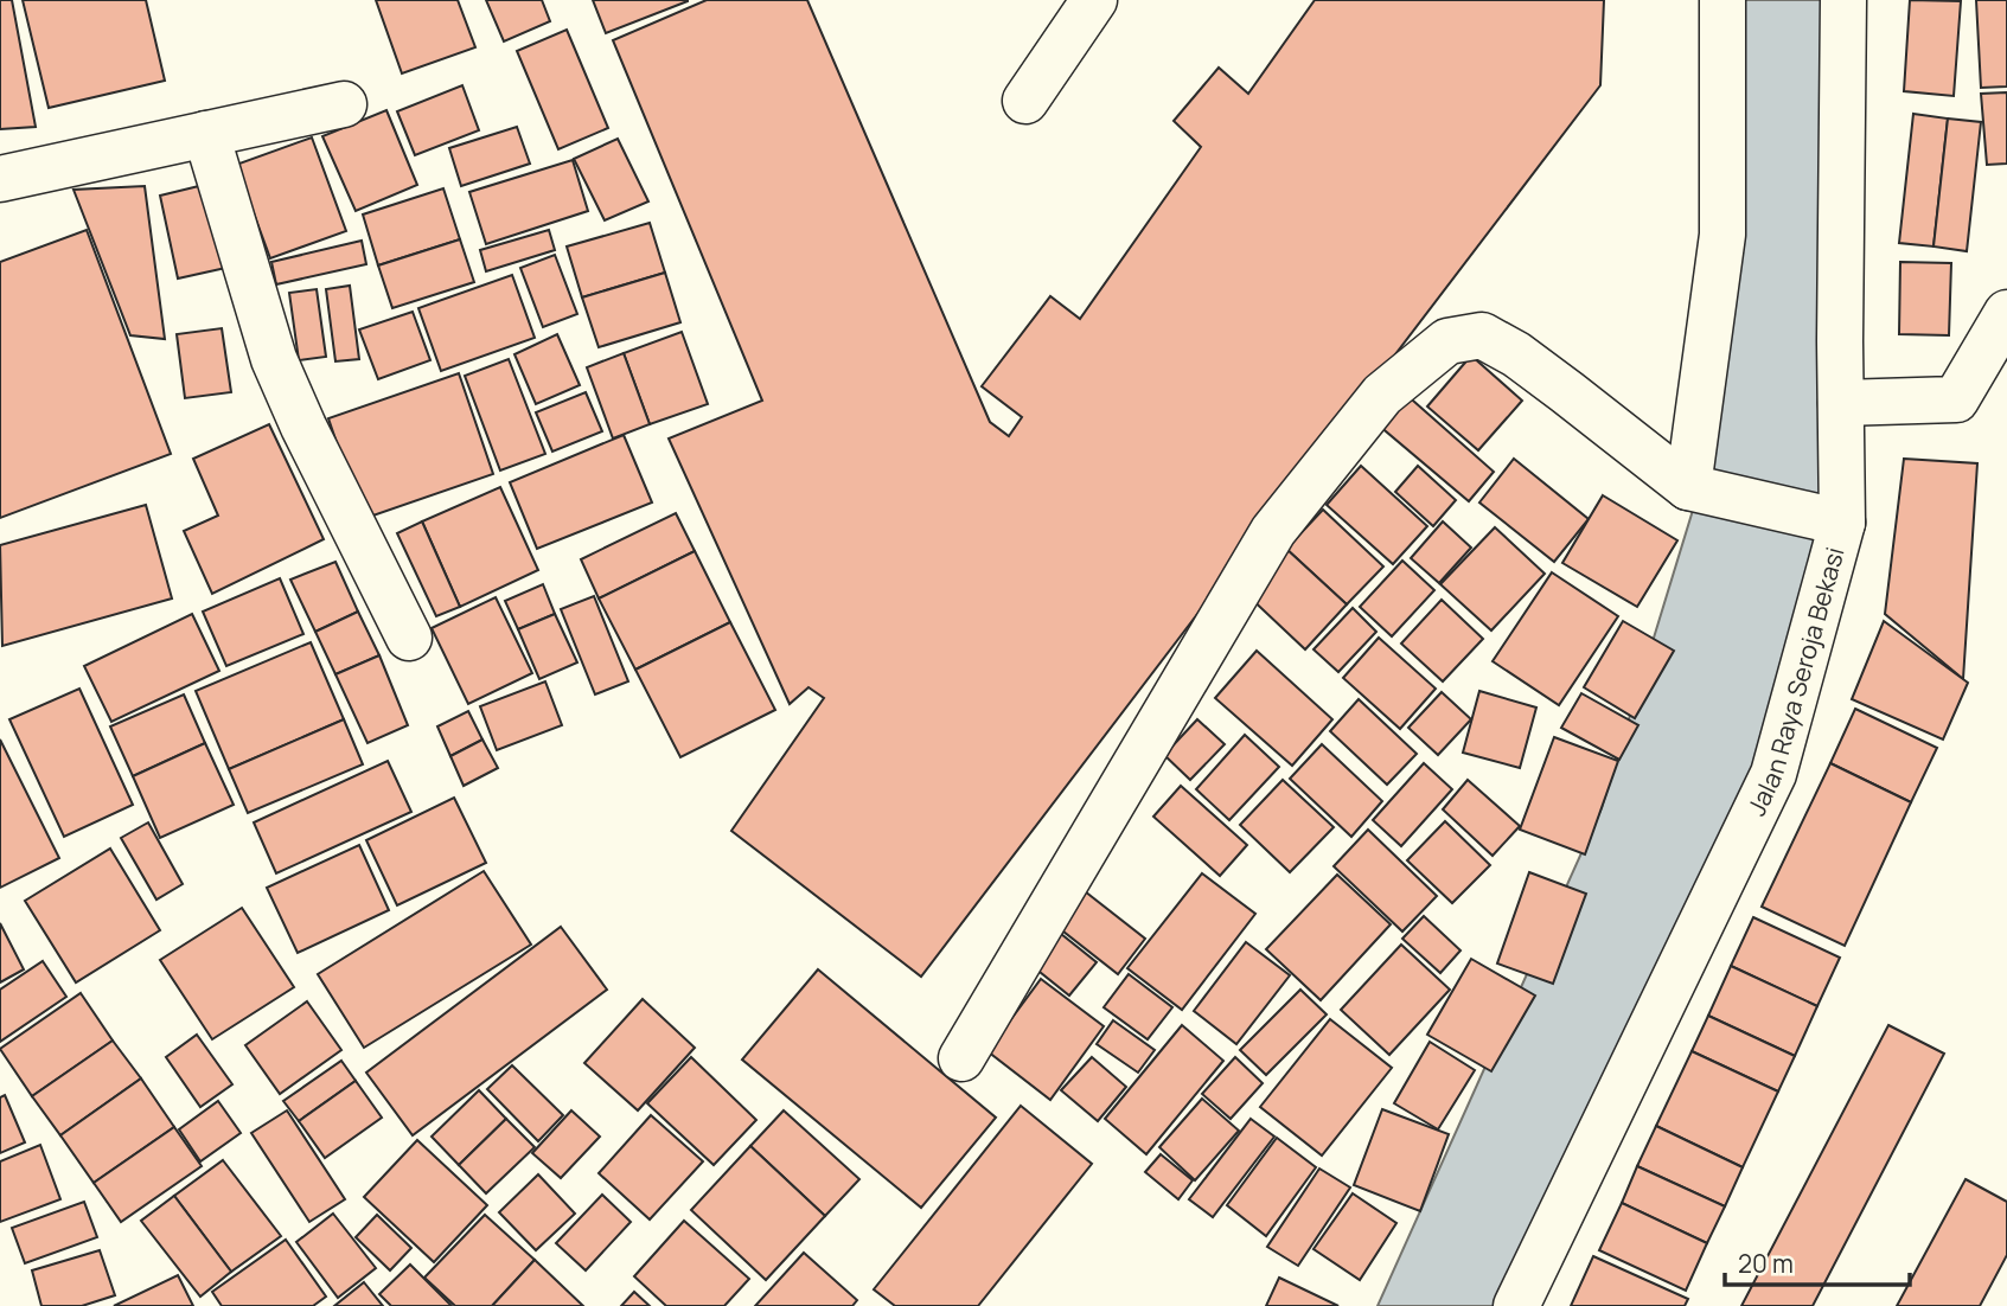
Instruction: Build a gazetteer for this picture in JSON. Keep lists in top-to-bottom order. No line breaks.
{"streets":{"street":["Jalan Raya Seroja Bekasi"]},"scale_bar":"20 m"}
